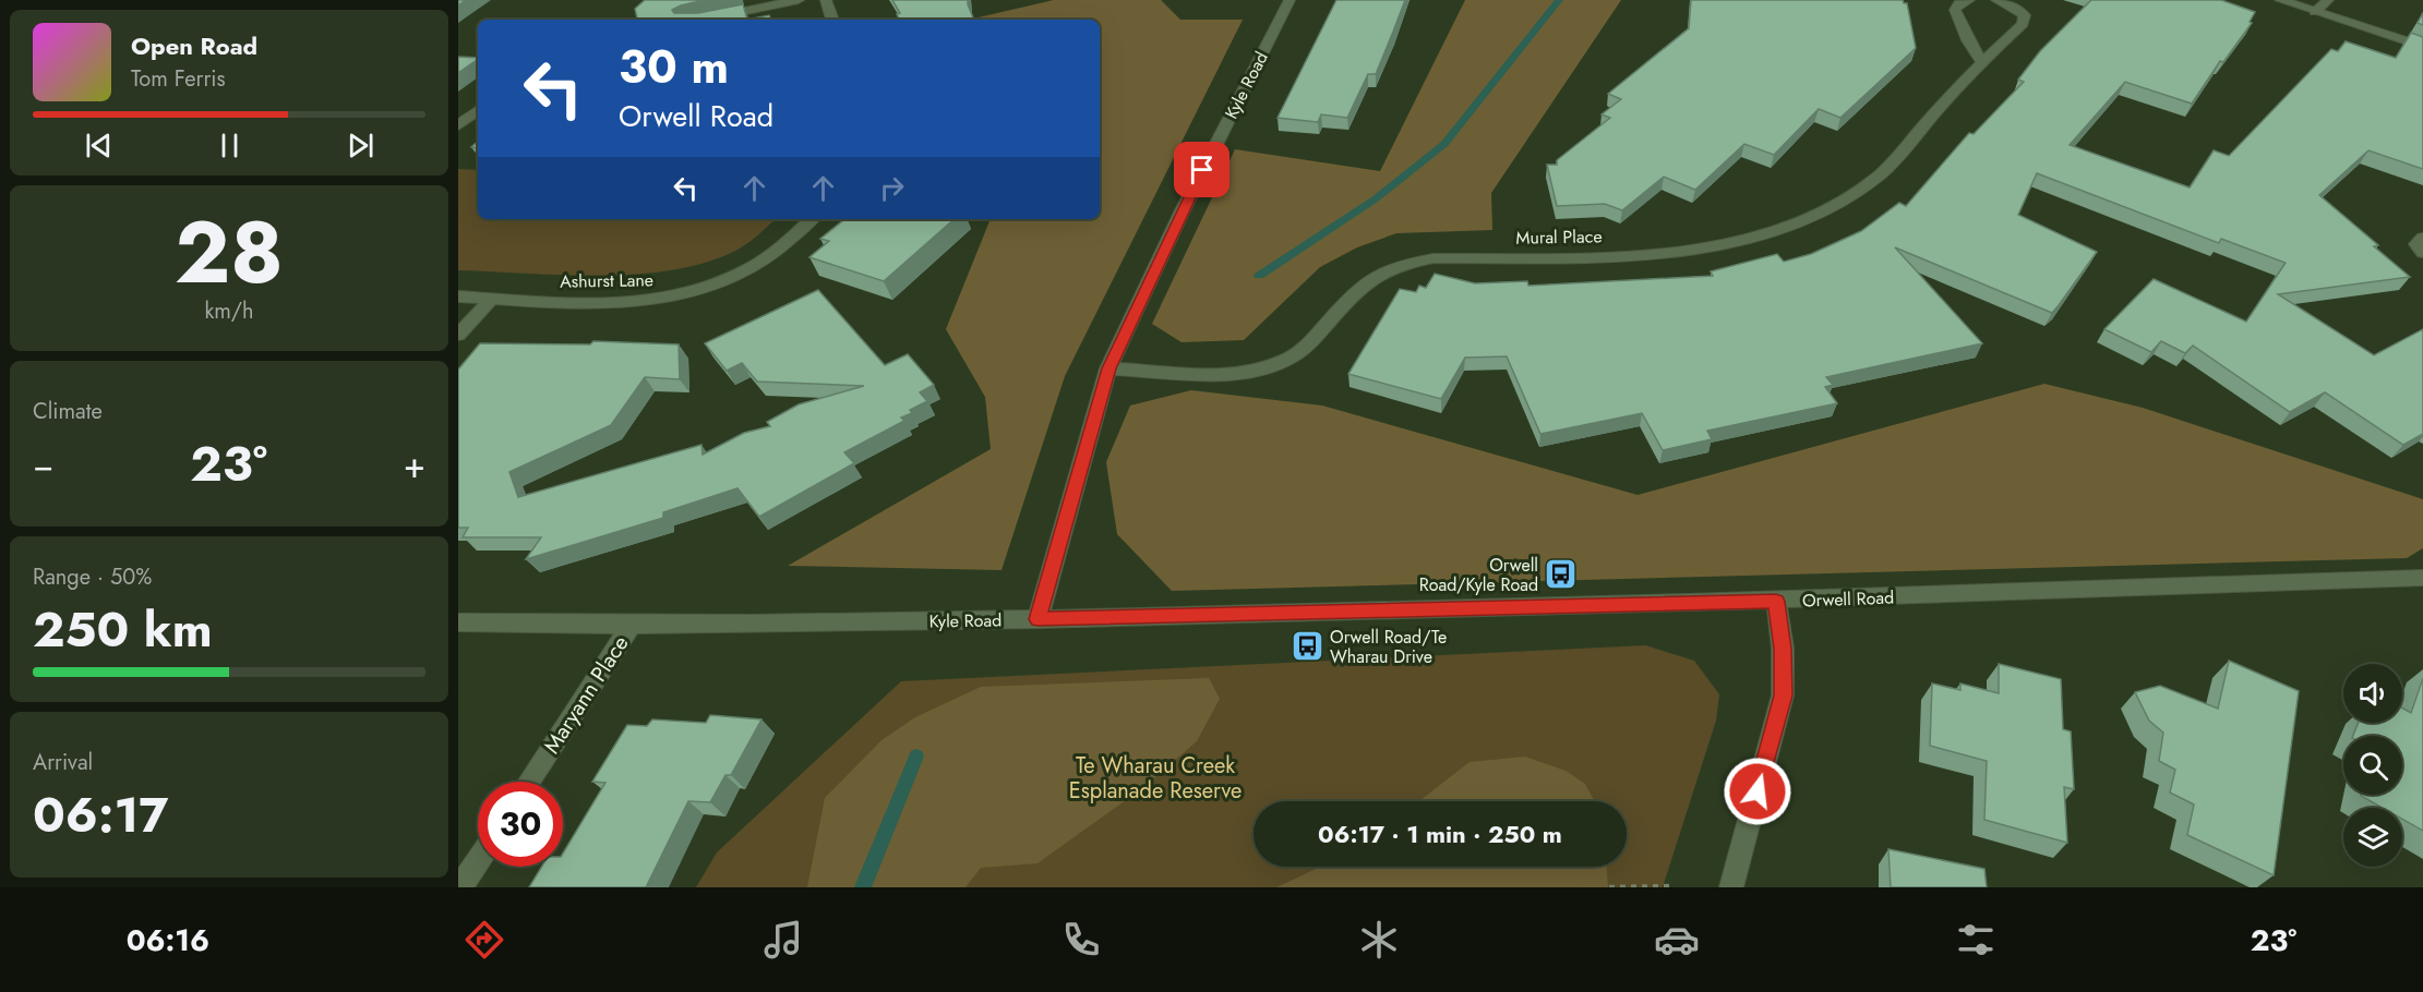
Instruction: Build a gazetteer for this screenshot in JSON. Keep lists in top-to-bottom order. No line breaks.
{"streets":{"street":["Kyle Road","Mural Place","Ashurst Lane","Orwell Road","Maryann Place"]},"crossings":[["Kyle Road","Mural Place"],["Kyle Road","Orwell Road"],["Kyle Road","Maryann Place"]],"parks":["Te Wharau Creek Esplanade Reserve"],"places":{"bus stop":["Orwell Road/Kyle Road","Orwell Road/Te Wharau Drive"]},"page":{"turn":["30 m","Orwell Road"],"song":["Open Road","Tom Ferris"],"tile":[["28","km/h"],"Climate",["Range · 50%","250 km"],["Arrival","06:17"]],"heat":["−","23°","+"],"limit":"30","trip":"06:17 · 1 min · 250 m","tabs":["06:16","23°"]}}
